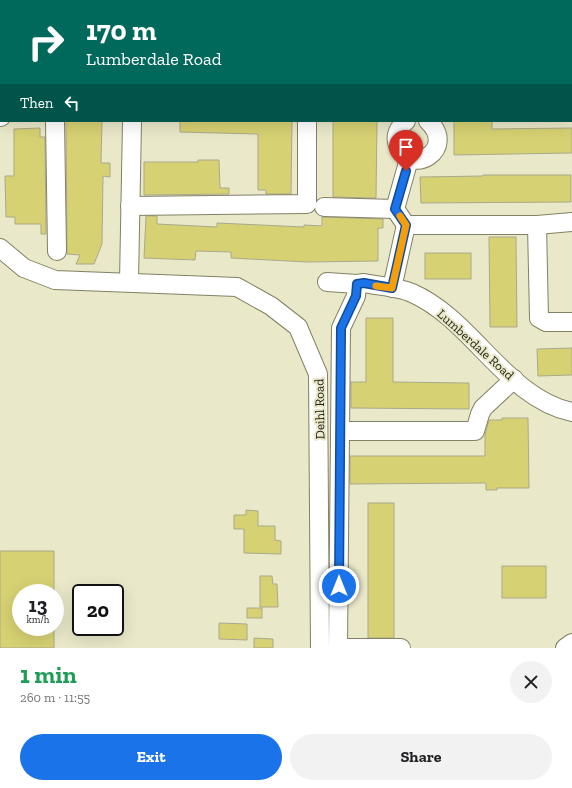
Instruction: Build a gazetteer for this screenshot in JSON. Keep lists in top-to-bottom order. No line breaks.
{"streets":{"street":["Lumberdale Road","Deihl Road"]},"page":{"turn":["170 m","Lumberdale Road"],"then":"Then","speed":"13 km/h","limit":"20","heading":["1 min","260 m · 11:55"],"buttons":["Exit","Share"]}}
